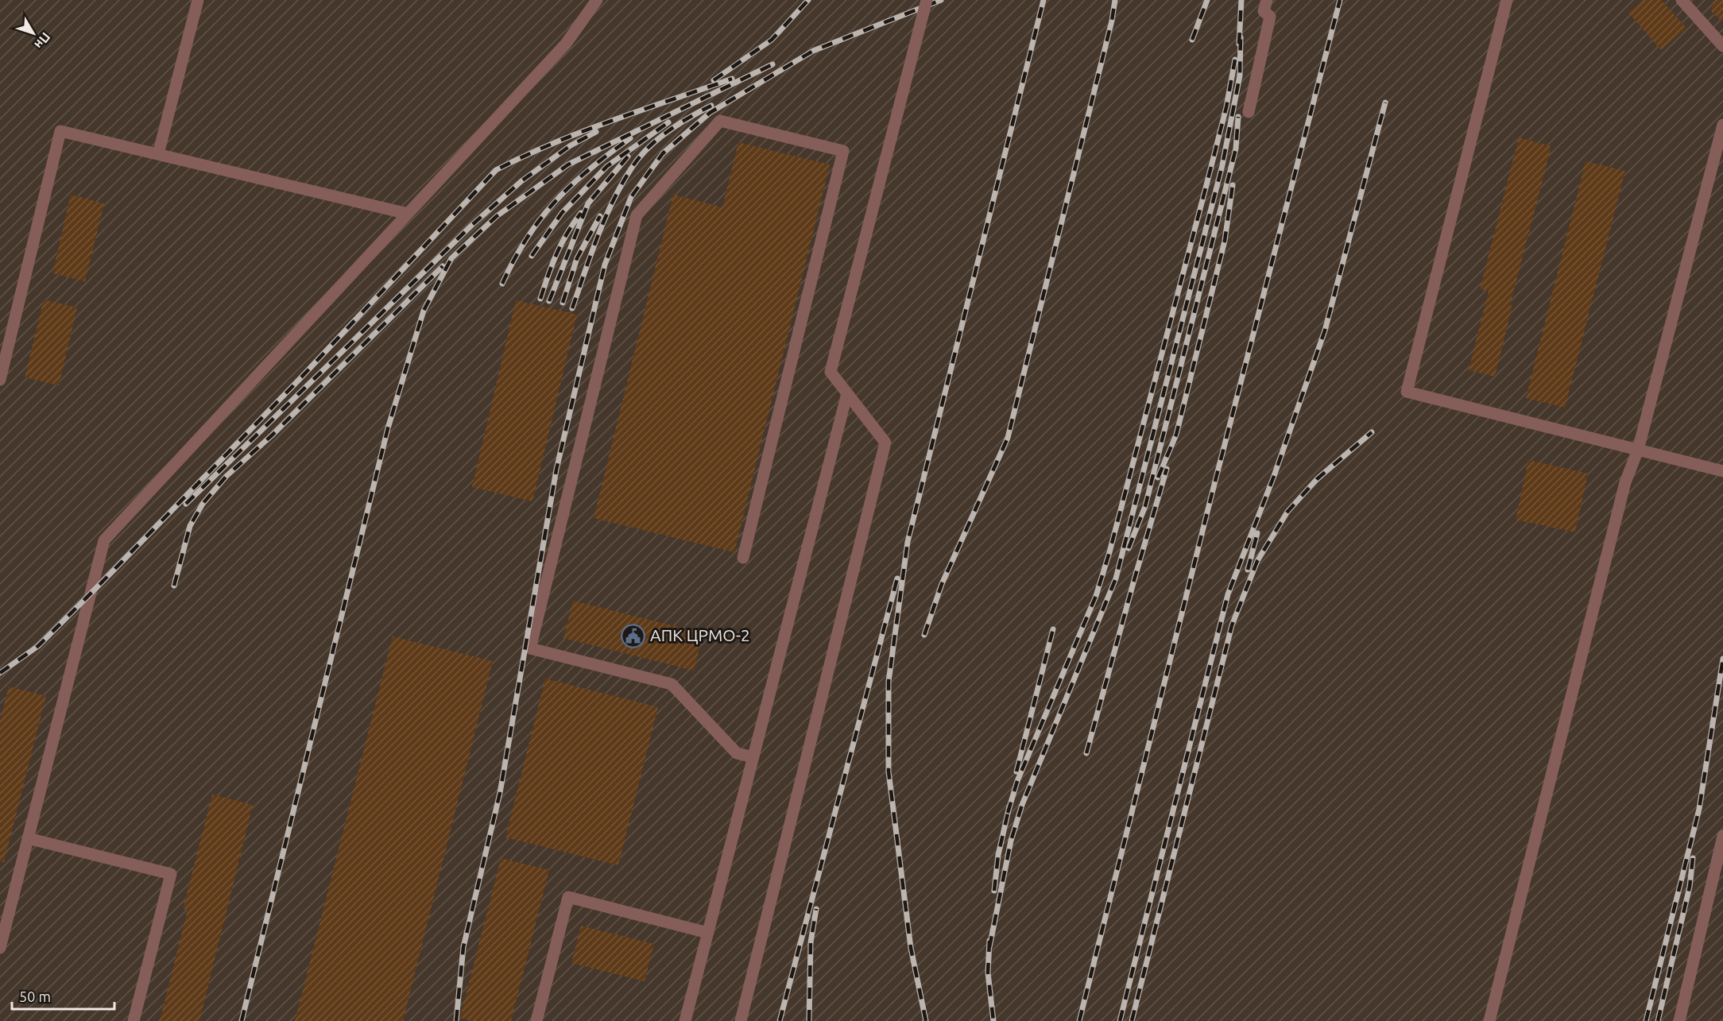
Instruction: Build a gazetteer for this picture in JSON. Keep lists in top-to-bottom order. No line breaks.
{"places":{"public building":["АПК ЦРМО-2"]},"scale_bar":"50 m","north":"bottom right"}
